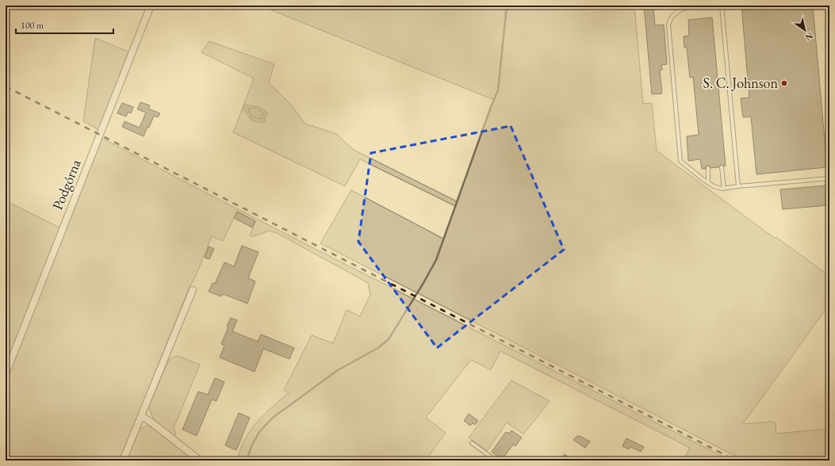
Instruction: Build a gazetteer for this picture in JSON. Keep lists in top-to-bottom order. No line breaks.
{"streets":{"street":["Podgórna"]},"places":["S. C. Johnson"],"scale_bar":"100 m","north":"bottom right"}
